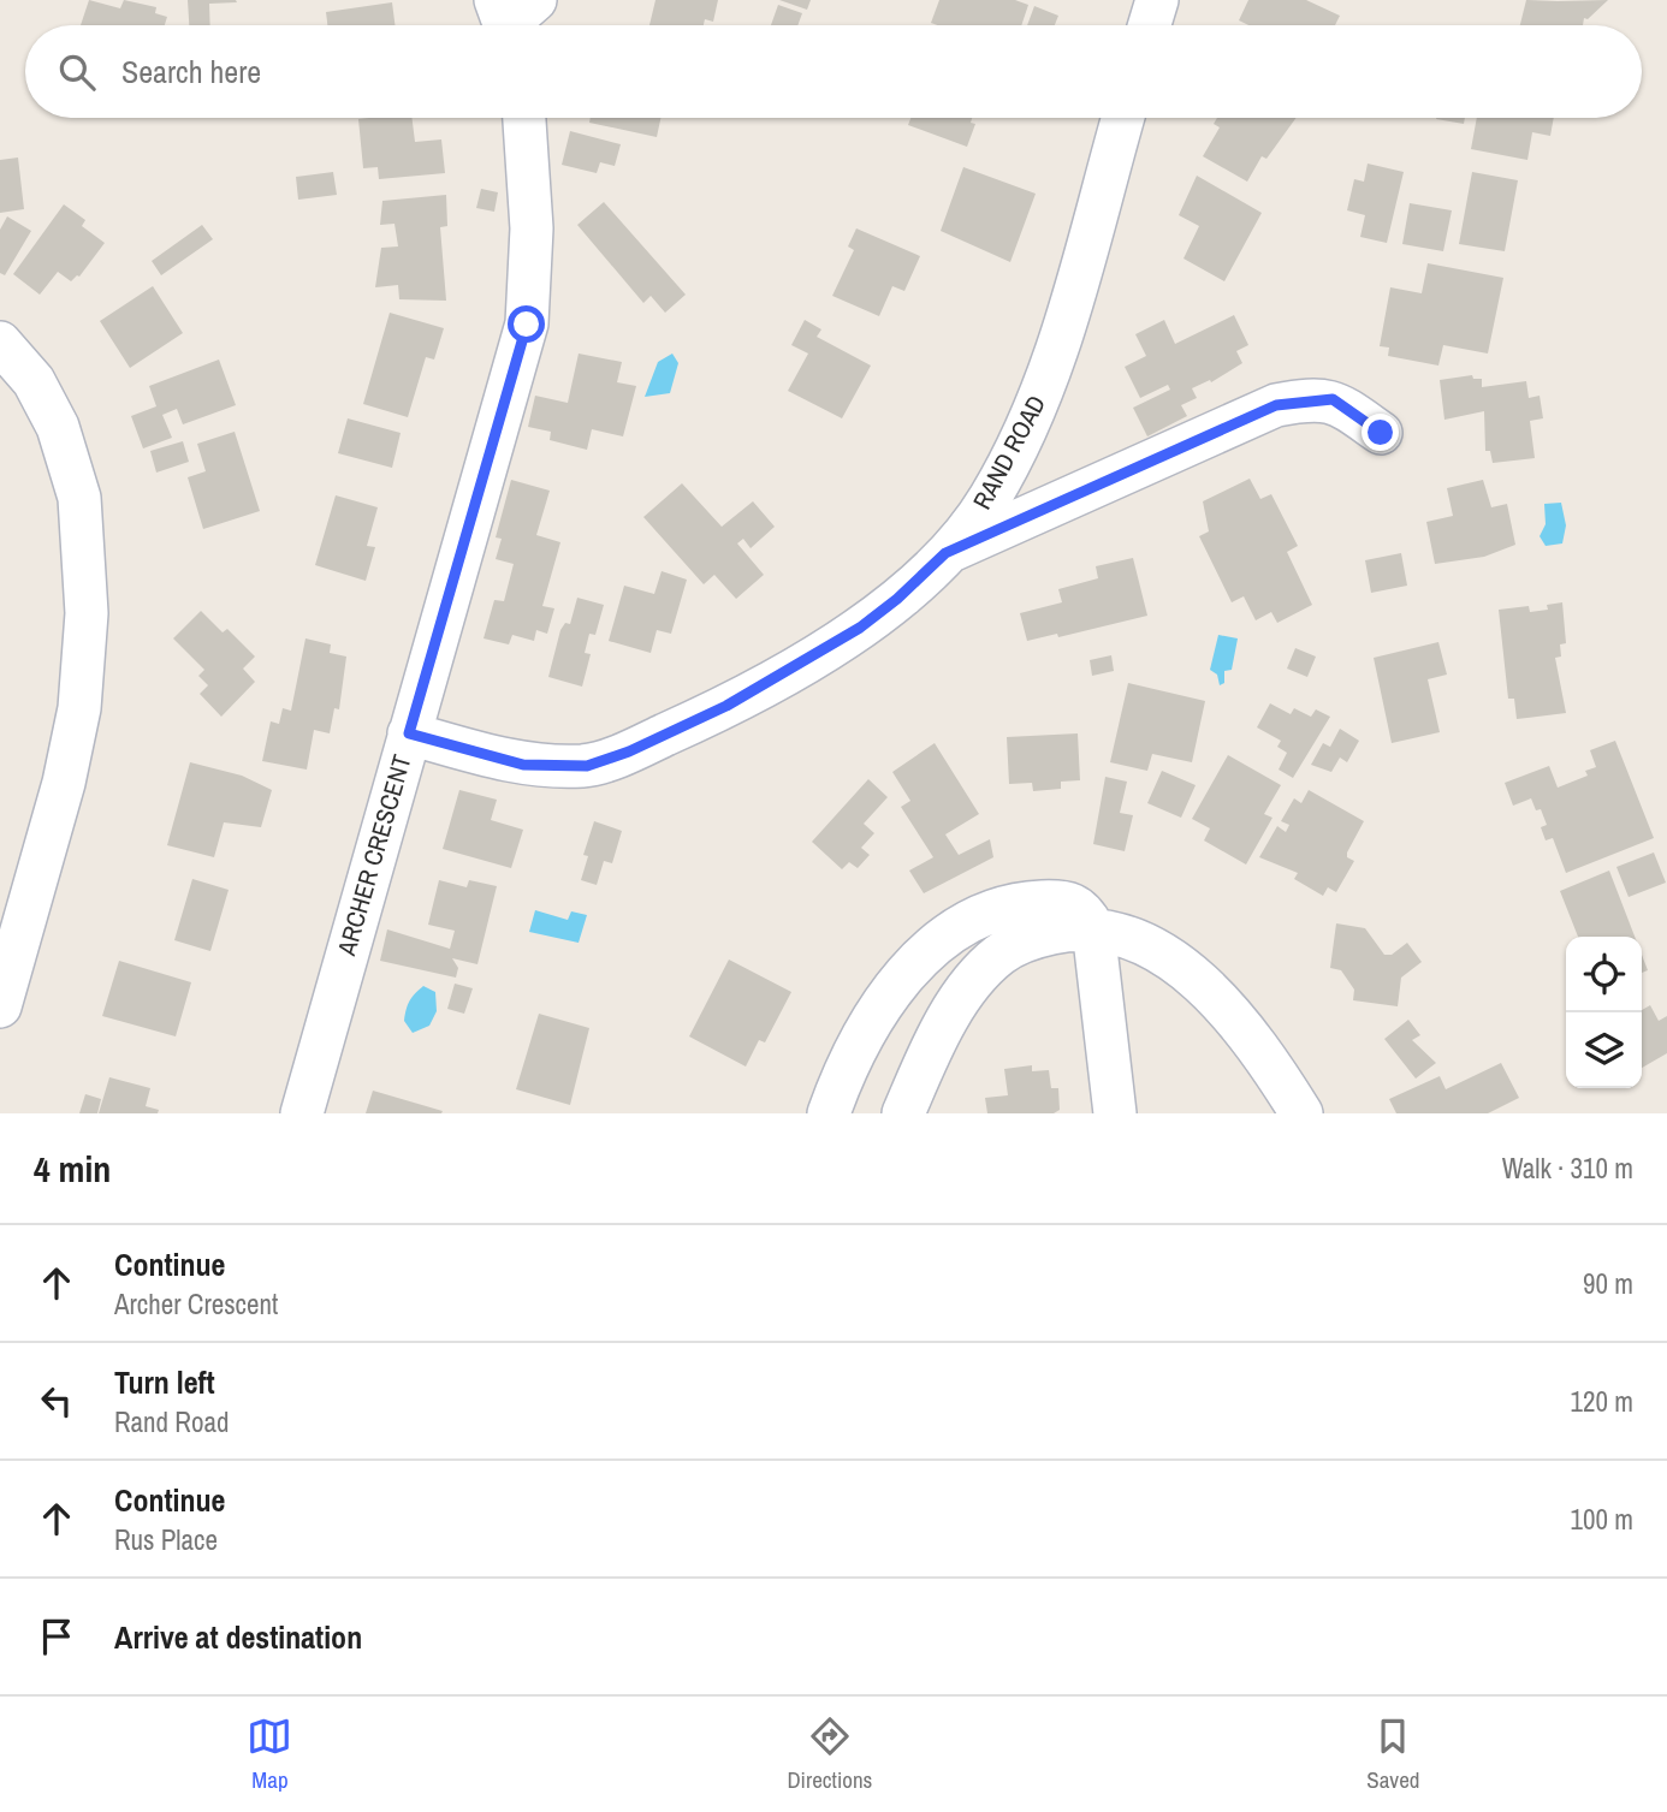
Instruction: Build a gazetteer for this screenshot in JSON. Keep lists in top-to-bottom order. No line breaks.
{"streets":{"street":["RAND ROAD","ARCHER CRESCENT"]},"crossings":[["RAND ROAD","ARCHER CRESCENT"]],"page":{"search":"Search here","heading":["4 min","Walk · 310 m"],"list":[["Continue","Archer Crescent","90 m"],["Turn left","Rand Road","120 m"],["Continue","Rus Place","100 m"],"Arrive at destination"],"nav":["Map","Directions","Saved"]}}
